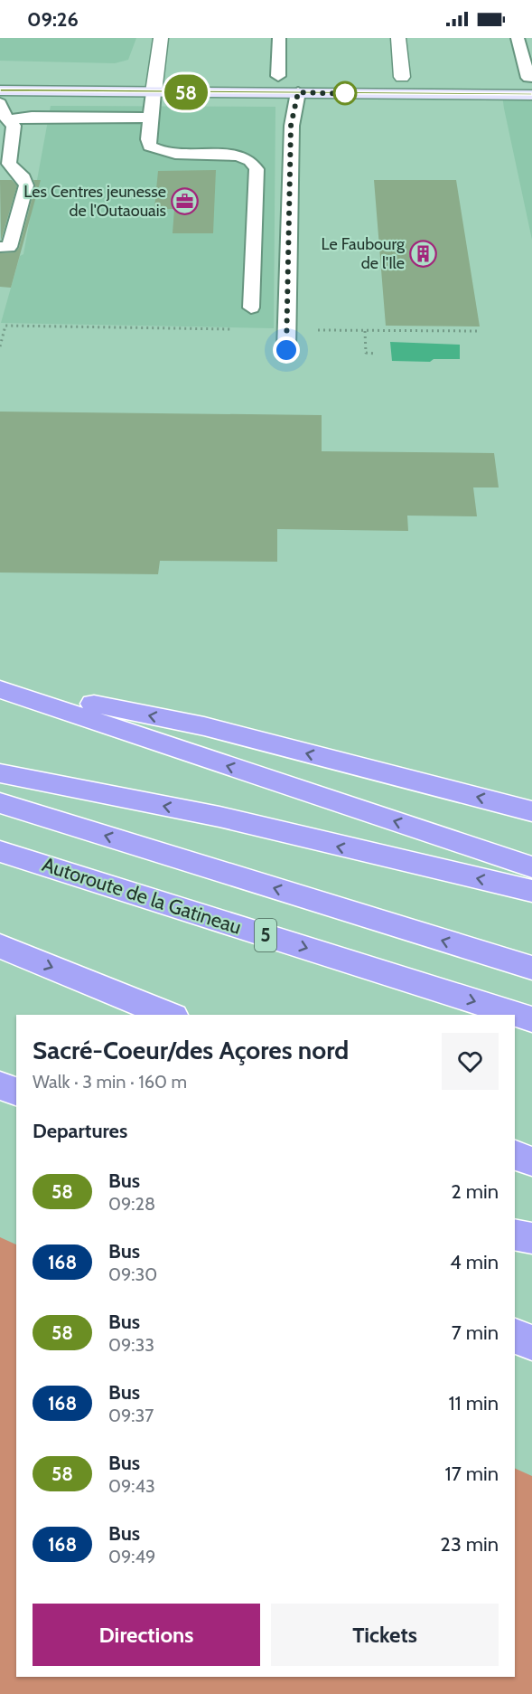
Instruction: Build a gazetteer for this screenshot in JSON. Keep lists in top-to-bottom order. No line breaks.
{"streets":{"highway":["Autoroute de la Gatineau","5"]},"places":{"office":["Les Centres jeunesse de l'Outaouais"],"building":["Le Faubourg de l'Ile"]},"lines":["bus line 58"],"page":{"status":"09:26","on_map":"58","heading":[["Sacré-Coeur/des Açores nord","Walk · 3 min · 160 m"],"Departures"],"list":[{"mark":"58","name":"Bus","note":"09:28","value":"2 min"},{"mark":"168","name":"Bus","note":"09:30","value":"4 min"},{"mark":"58","name":"Bus","note":"09:33","value":"7 min"},{"mark":"168","name":"Bus","note":"09:37","value":"11 min"},{"mark":"58","name":"Bus","note":"09:43","value":"17 min"},{"mark":"168","name":"Bus","note":"09:49","value":"23 min"}],"buttons":["Directions","Tickets"]}}
